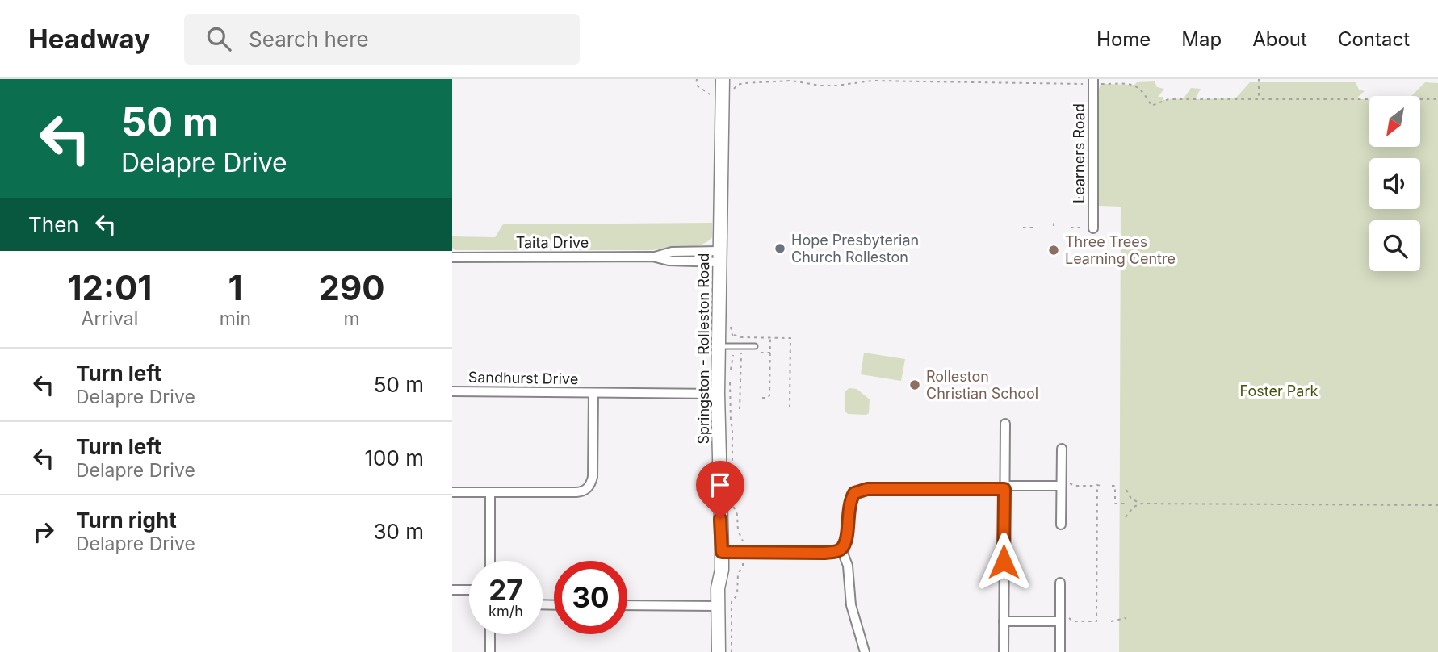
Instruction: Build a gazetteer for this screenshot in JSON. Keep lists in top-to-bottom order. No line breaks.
{"streets":{"main road":["Springston - Rolleston Road"],"street":["Learners Road","Taita Drive","Sandhurst Drive"]},"crossings":[["Taita Drive","Springston - Rolleston Road"],["Springston - Rolleston Road","Sandhurst Drive"]],"parks":["Foster Park"],"places":["Hope Presbyterian Church Rolleston","Three Trees Learning Centre","Rolleston Christian School"],"north":"bottom left","page":{"header":"Headway","search":"Search here","nav":["Home","Map","About","Contact"],"turn":["50 m","Delapre Drive"],"then":"Then","eta":["12:01","Arrival","1","min","290","m"],"list":[{"name":"Turn left","note":"Delapre Drive","value":"50 m"},{"name":"Turn left","note":"Delapre Drive","value":"100 m"},{"name":"Turn right","note":"Delapre Drive","value":"30 m"}],"speed":"27 km/h","limit":"30"}}
